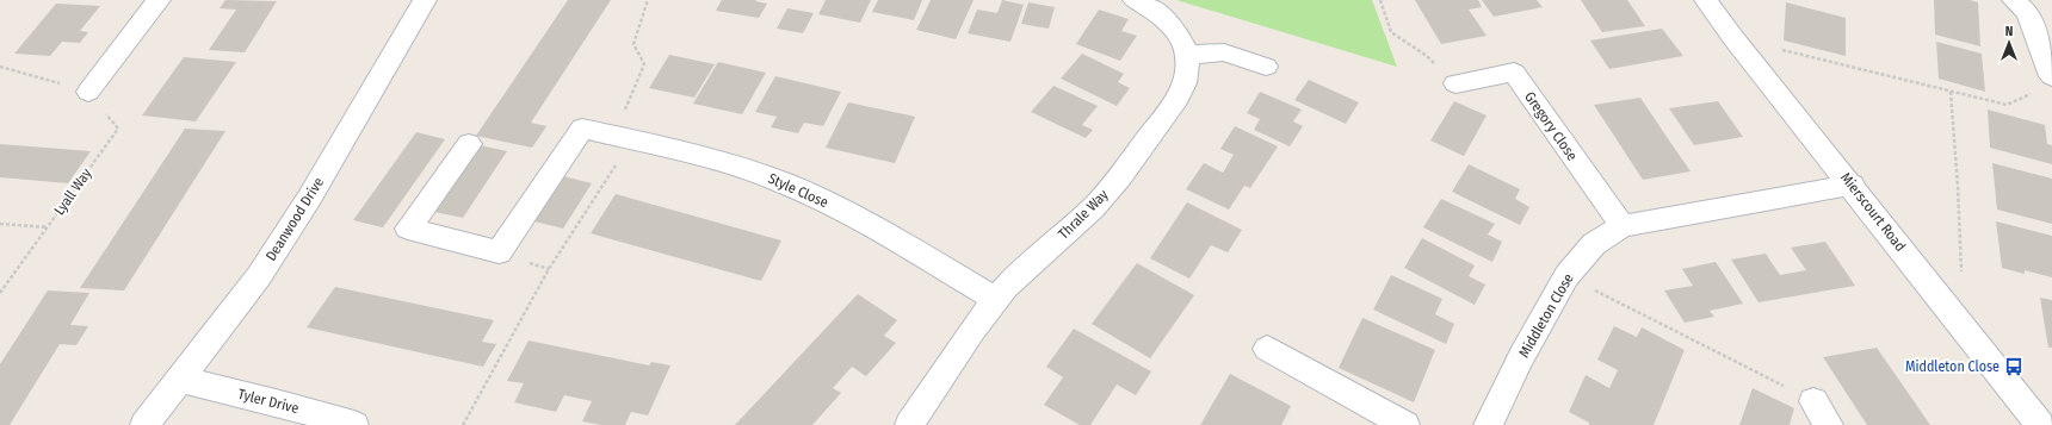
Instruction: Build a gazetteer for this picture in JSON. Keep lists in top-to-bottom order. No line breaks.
{"streets":{"street":["Gregory Close","Style Close","Mierscourt Road","Thrale Way","Deanwood Drive","Middleton Close","Tyler Drive"],"path":["Lyall Way"]},"crossings":[["Gregory Close","Middleton Close"],["Style Close","Thrale Way"],["Mierscourt Road","Middleton Close"],["Deanwood Drive","Tyler Drive"]],"places":{"bus stop":["Middleton Close"]},"north":"top"}
